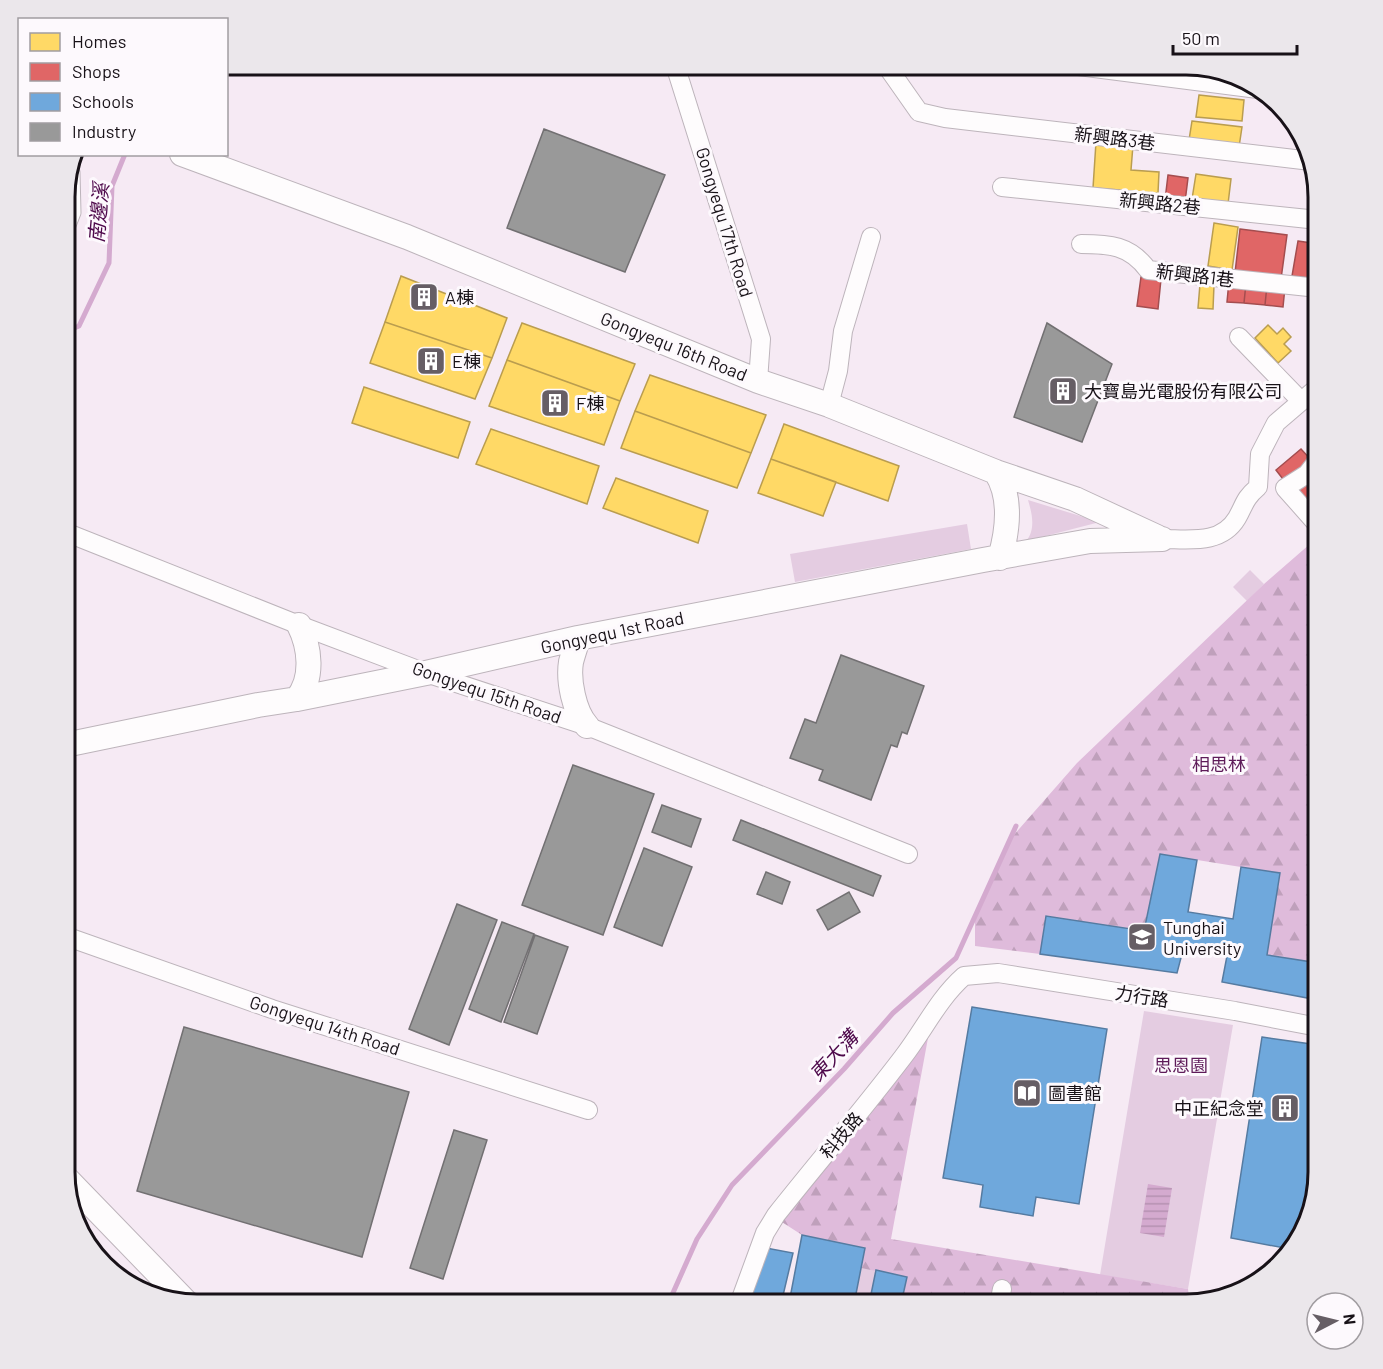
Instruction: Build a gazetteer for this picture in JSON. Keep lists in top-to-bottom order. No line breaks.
{"streets":{"street":["新興路3巷","新興路2巷","Gongyequ 17th Road","新興路1巷","Gongyequ 16th Road","Gongyequ 1st Road","Gongyequ 15th Road","力行路","Gongyequ 14th Road","科技路"]},"crossings":[["Gongyequ 17th Road","Gongyequ 16th Road"],["Gongyequ 16th Road","Gongyequ 1st Road"],["Gongyequ 1st Road","Gongyequ 15th Road"],["力行路","科技路"]],"water":["南邊溪","東大溝"],"parks":["相思林","思恩園"],"places":{"building":["A棟","E棟","大寶島光電股份有限公司","F棟","中正紀念堂"],"school or university":["Tunghai University"],"library":["圖書館"]},"legend":["Homes","Shops","Schools","Industry"],"scale_bar":"50 m","north":"right"}
